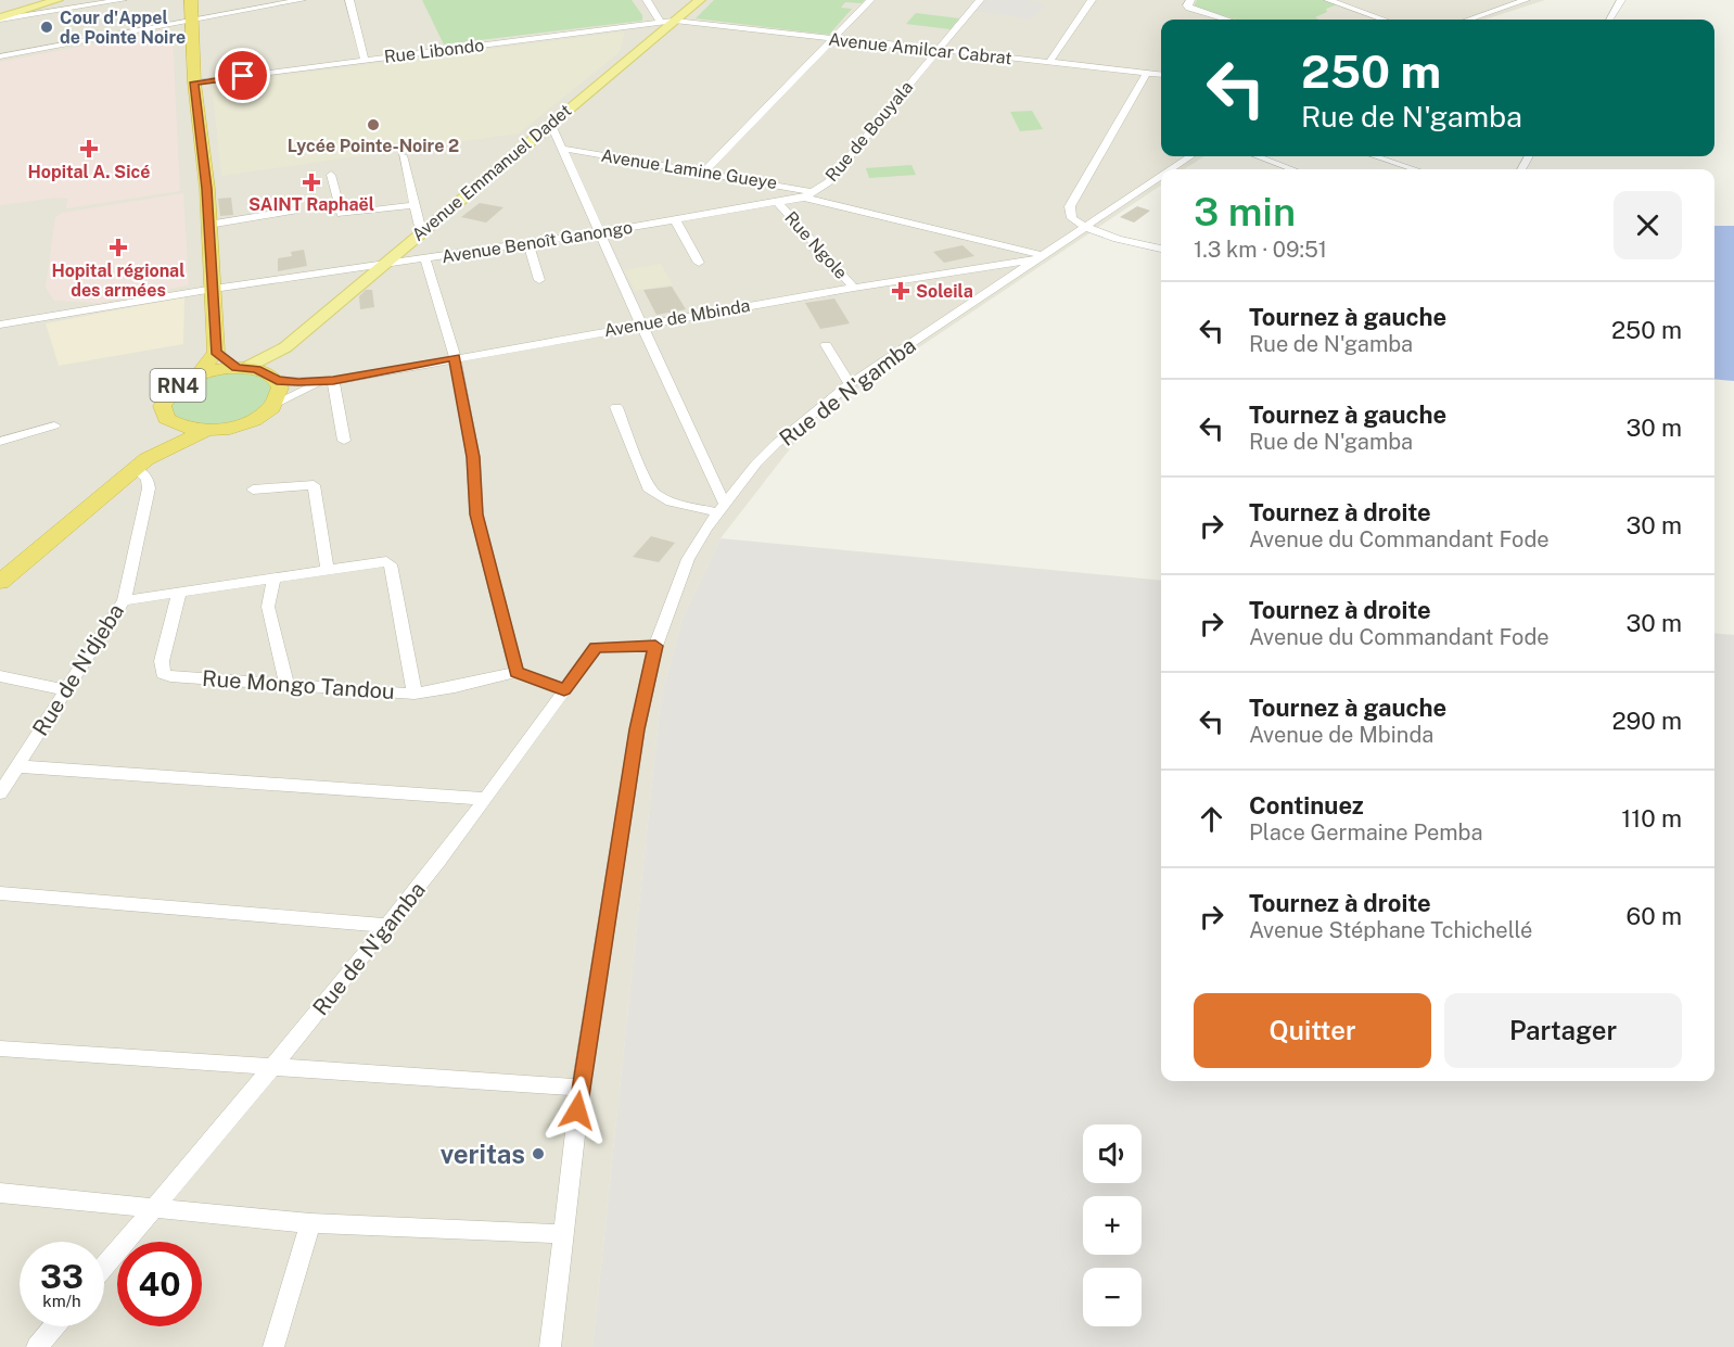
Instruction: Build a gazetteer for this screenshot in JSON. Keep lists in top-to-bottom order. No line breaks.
{"streets":{"highway":["RN4"],"main road":["Avenue Emmanuel Dadet"],"street":["Avenue Amilcar Cabrat","Rue Libondo","Rue de Bouyala","Avenue Lamine Gueye","Avenue Benoît Ganongo","Rue Ngole","Avenue de Mbinda","Rue de N'gamba","Rue de N'djeba","Rue Mongo Tandou"]},"crossings":[["Avenue Amilcar Cabrat","Rue Libondo"],["Avenue Amilcar Cabrat","Rue de Bouyala"],["Avenue Amilcar Cabrat","Avenue Emmanuel Dadet"],["Rue Libondo","Avenue Emmanuel Dadet"],["Rue Libondo","RN4"],["Rue de Bouyala","Avenue Lamine Gueye"],["Rue de Bouyala","Avenue Benoît Ganongo"],["Avenue Lamine Gueye","Avenue Benoît Ganongo"],["Avenue Lamine Gueye","Avenue de Mbinda"],["Avenue Lamine Gueye","Rue de N'gamba"],["Avenue Emmanuel Dadet","Avenue Benoît Ganongo"],["Avenue Emmanuel Dadet","Avenue de Mbinda"],["Avenue Emmanuel Dadet","RN4"],["Avenue Benoît Ganongo","Rue Ngole"],["Avenue Benoît Ganongo","RN4"],["Rue Ngole","Avenue de Mbinda"],["Avenue de Mbinda","RN4"],["Avenue de Mbinda","Rue de N'gamba"],["RN4","Rue de N'djeba"]],"places":{"other":["Cour d'Appel de Pointe Noire","Lycée Pointe-Noire 2","veritas"],"health":["Hopital A. Sicé","SAINT Raphaël","Hopital régional des armées","Soleila"]},"page":{"turn":["250 m","Rue de N'gamba"],"heading":["3 min","1.3 km · 09:51"],"list":[{"name":"Tournez à gauche","note":"Rue de N'gamba","value":"250 m"},{"name":"Tournez à gauche","note":"Rue de N'gamba","value":"30 m"},{"name":"Tournez à droite","note":"Avenue du Commandant Fode","value":"30 m"},{"name":"Tournez à droite","note":"Avenue du Commandant Fode","value":"30 m"},{"name":"Tournez à gauche","note":"Avenue de Mbinda","value":"290 m"},{"name":"Continuez","note":"Place Germaine Pemba","value":"110 m"},{"name":"Tournez à droite","note":"Avenue Stéphane Tchichellé","value":"60 m"}],"buttons":["Quitter","Partager"],"map_buttons":["+","−"],"speed":"33 km/h","limit":"40"}}
